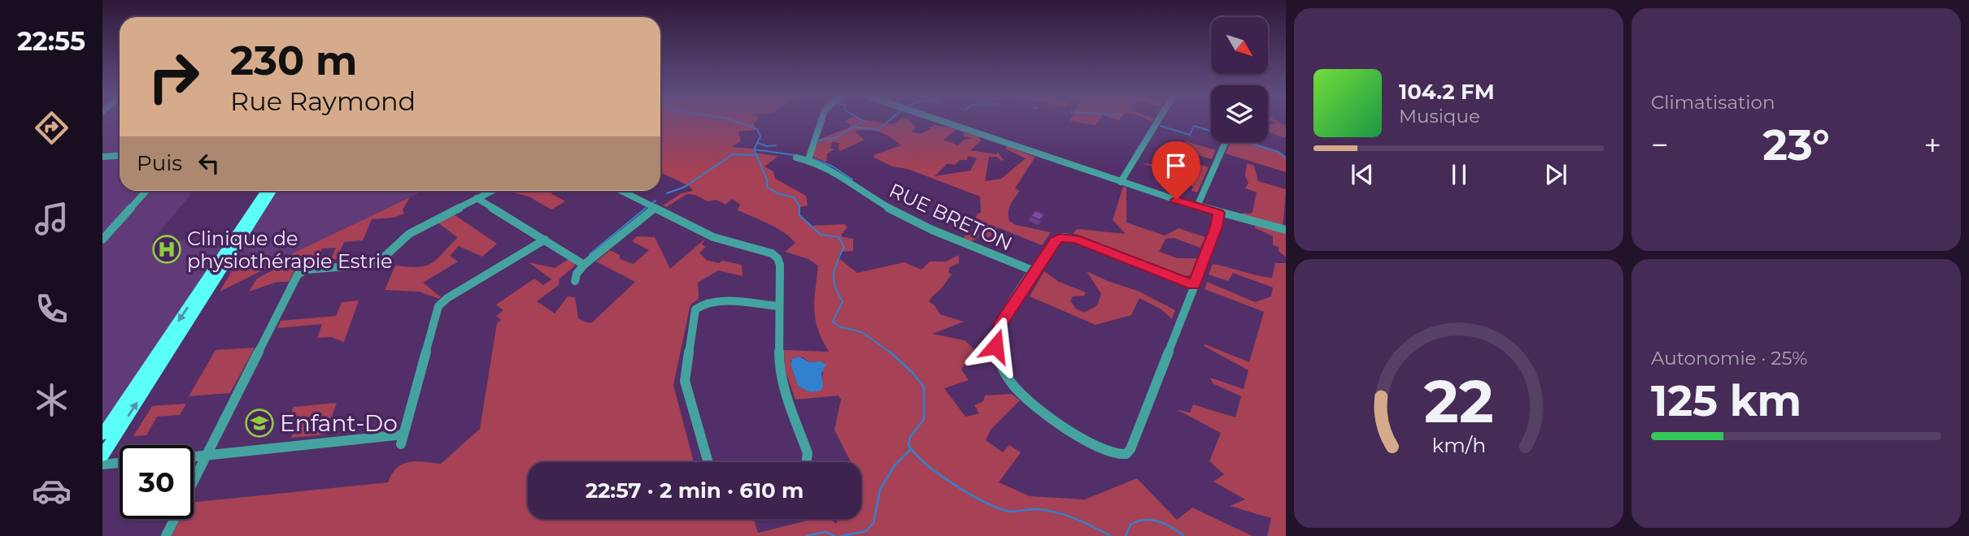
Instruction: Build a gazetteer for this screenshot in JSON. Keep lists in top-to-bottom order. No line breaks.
{"streets":{"street":["RUE BRETON"]},"places":{"hospital":["Clinique de physiothérapie Estrie"],"school or university":["Enfant-Do"]},"north":"bottom right","page":{"tabs":"22:55","tile":["Climatisation",["Autonomie · 25%","125 km"]],"turn":["230 m","Rue Raymond"],"song":["104.2 FM","Musique"],"heat":["−","23°","+"],"then":"Puis","limit":"30","trip":"22:57 · 2 min · 610 m","gauge":["22","km/h"]}}
